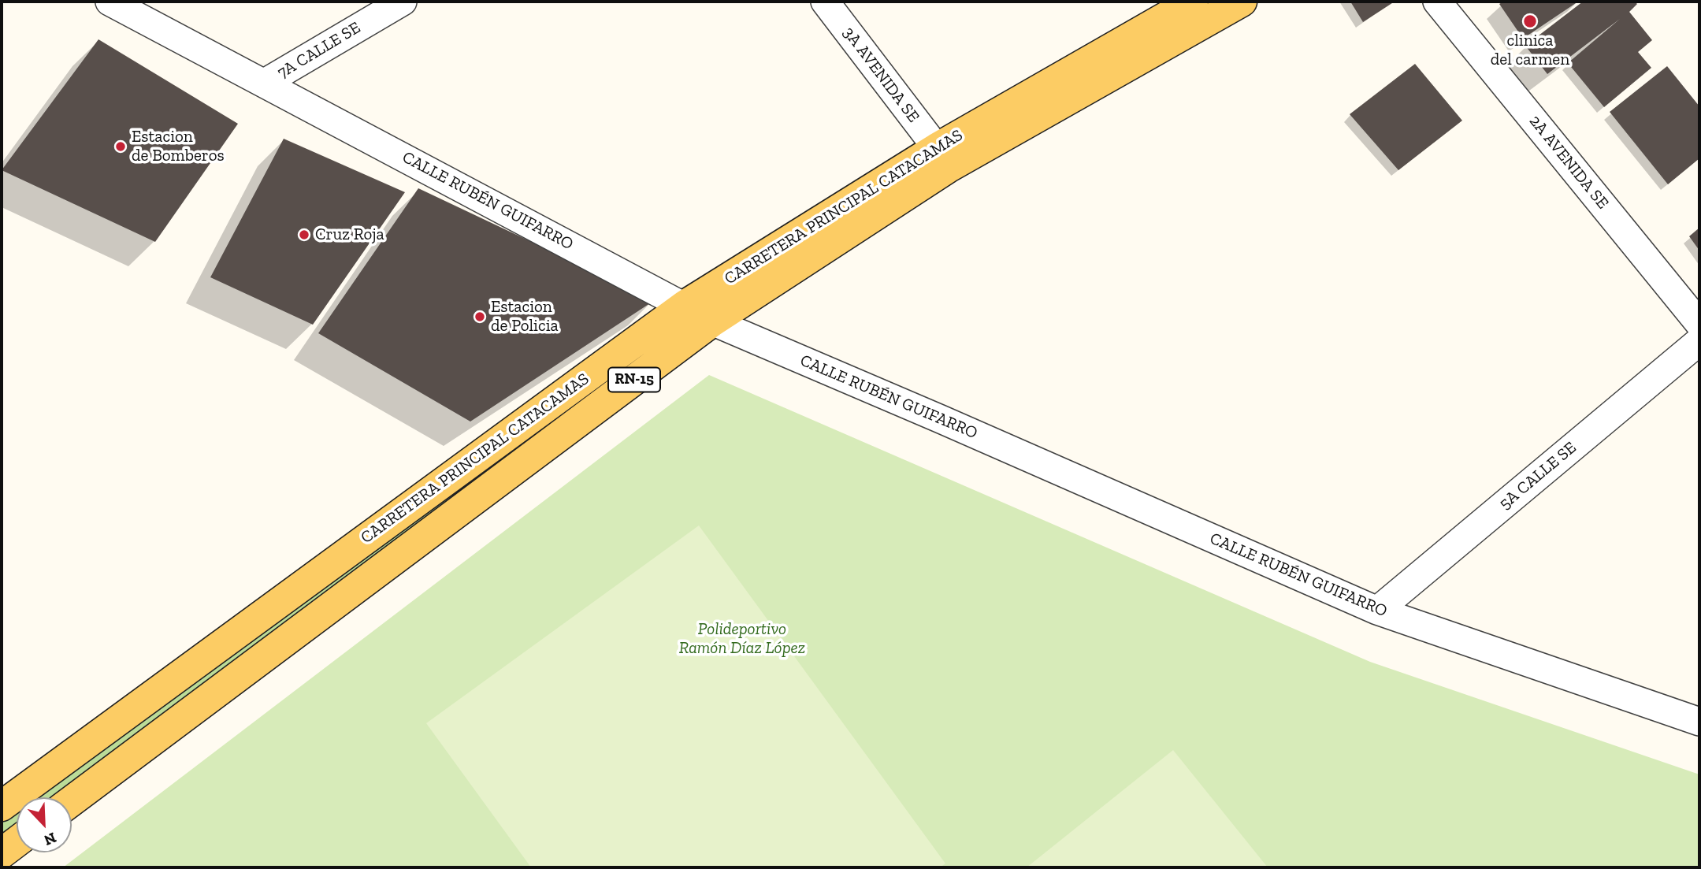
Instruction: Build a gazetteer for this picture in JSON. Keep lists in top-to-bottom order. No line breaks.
{"streets":{"main road":["CARRETERA PRINCIPAL CATACAMAS","RN-15"],"street":["7A CALLE SE","3A AVENIDA SE","2A AVENIDA SE","CALLE RUBÉN GUIFARRO","5A CALLE SE"]},"crossings":[["7A CALLE SE","CALLE RUBÉN GUIFARRO"],["3A AVENIDA SE","CARRETERA PRINCIPAL CATACAMAS"],["CALLE RUBÉN GUIFARRO","CARRETERA PRINCIPAL CATACAMAS"],["CALLE RUBÉN GUIFARRO","5A CALLE SE"]],"parks":["Polideportivo Ramón Díaz López"],"places":["clinica del carmen","Estacion de Bomberos","Cruz Roja","Estacion de Policia"],"north":"bottom right"}
